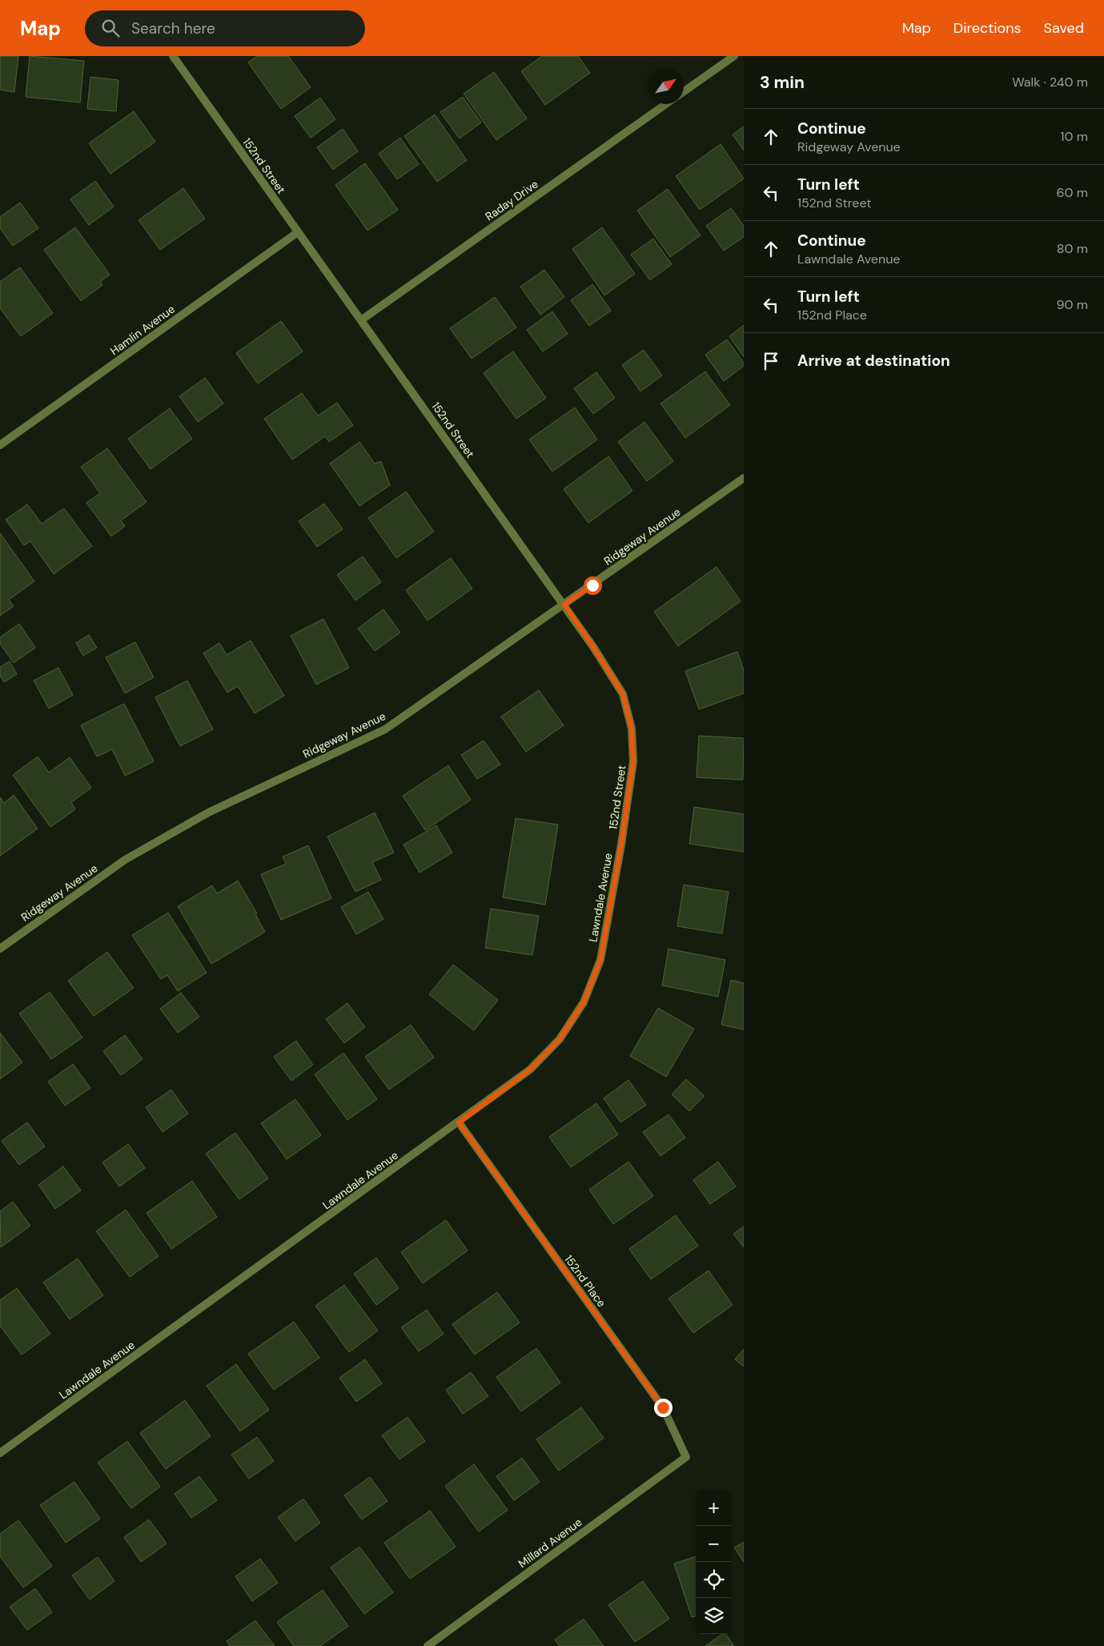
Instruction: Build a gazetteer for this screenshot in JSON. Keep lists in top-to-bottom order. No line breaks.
{"streets":{"street":["152nd Street","Raday Drive","Hamlin Avenue","Ridgeway Avenue","Lawndale Avenue","152nd Place","Millard Avenue"]},"crossings":[["152nd Street","Raday Drive"],["152nd Street","Hamlin Avenue"],["152nd Street","Ridgeway Avenue"],["152nd Street","Lawndale Avenue"],["Lawndale Avenue","152nd Place"],["152nd Place","Millard Avenue"]],"north":"top right","page":{"header":"Map","search":"Search here","nav":["Map","Directions","Saved"],"heading":["3 min","Walk · 240 m"],"list":[["Continue","Ridgeway Avenue","10 m"],["Turn left","152nd Street","60 m"],["Continue","Lawndale Avenue","80 m"],["Turn left","152nd Place","90 m"],"Arrive at destination"],"map_buttons":["+","−"]}}
